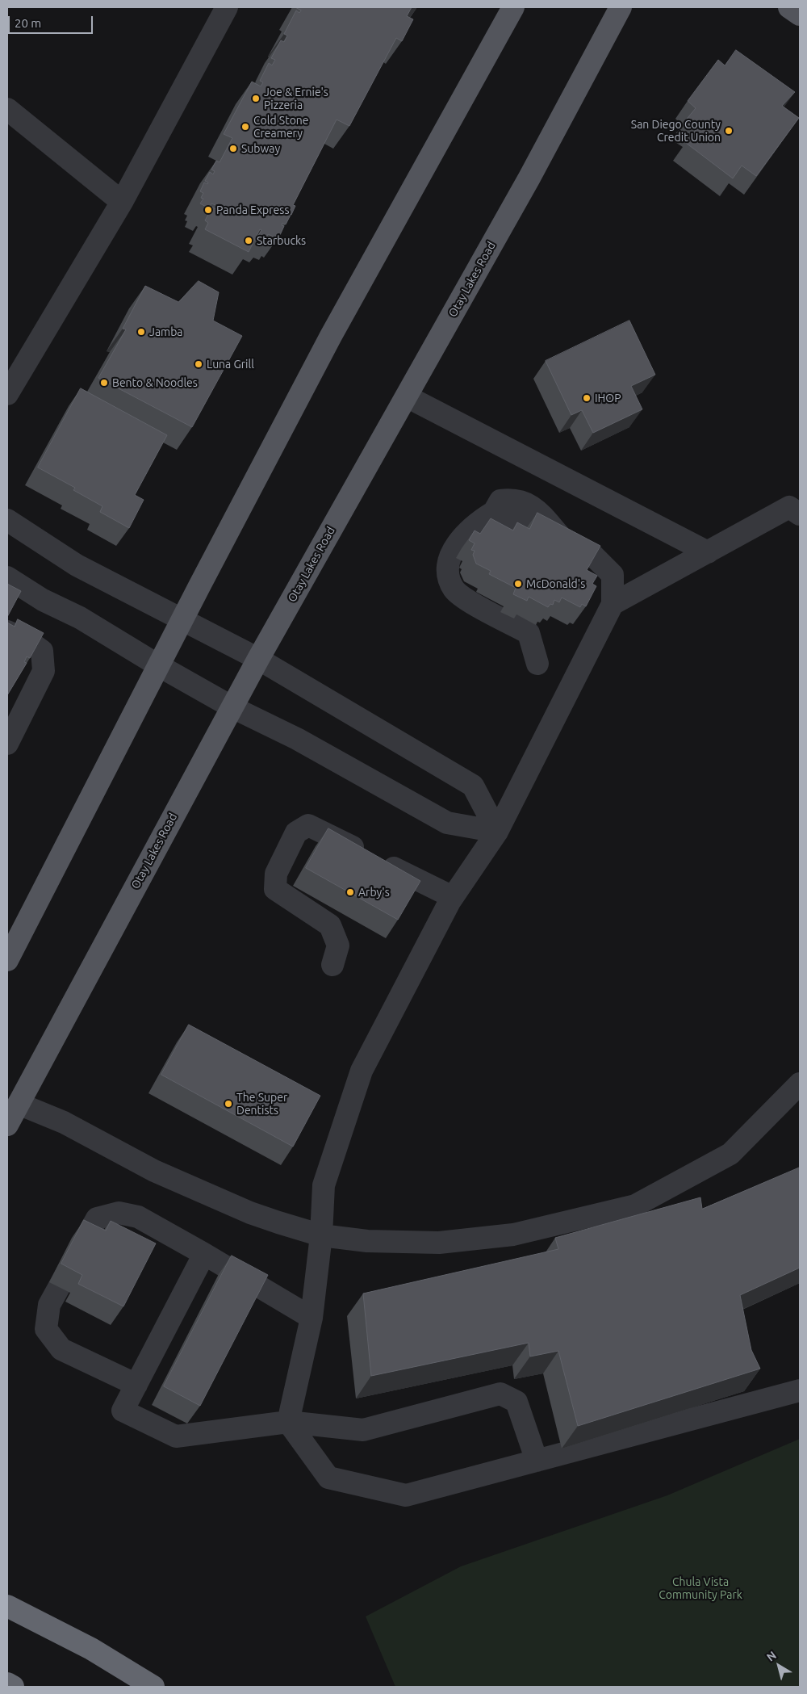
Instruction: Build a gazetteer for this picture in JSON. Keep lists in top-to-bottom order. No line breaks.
{"streets":{"main road":["Otay Lakes Road"]},"parks":["Chula Vista Community Park"],"places":["Joe & Ernie's Pizzeria","Cold Stone Creamery","San Diego County Credit Union","Subway","Panda Express","Starbucks","Jamba","Luna Grill","Bento & Noodles","IHOP","McDonald's","Arby's","The Super Dentists"],"scale_bar":"20 m","north":"top left"}
